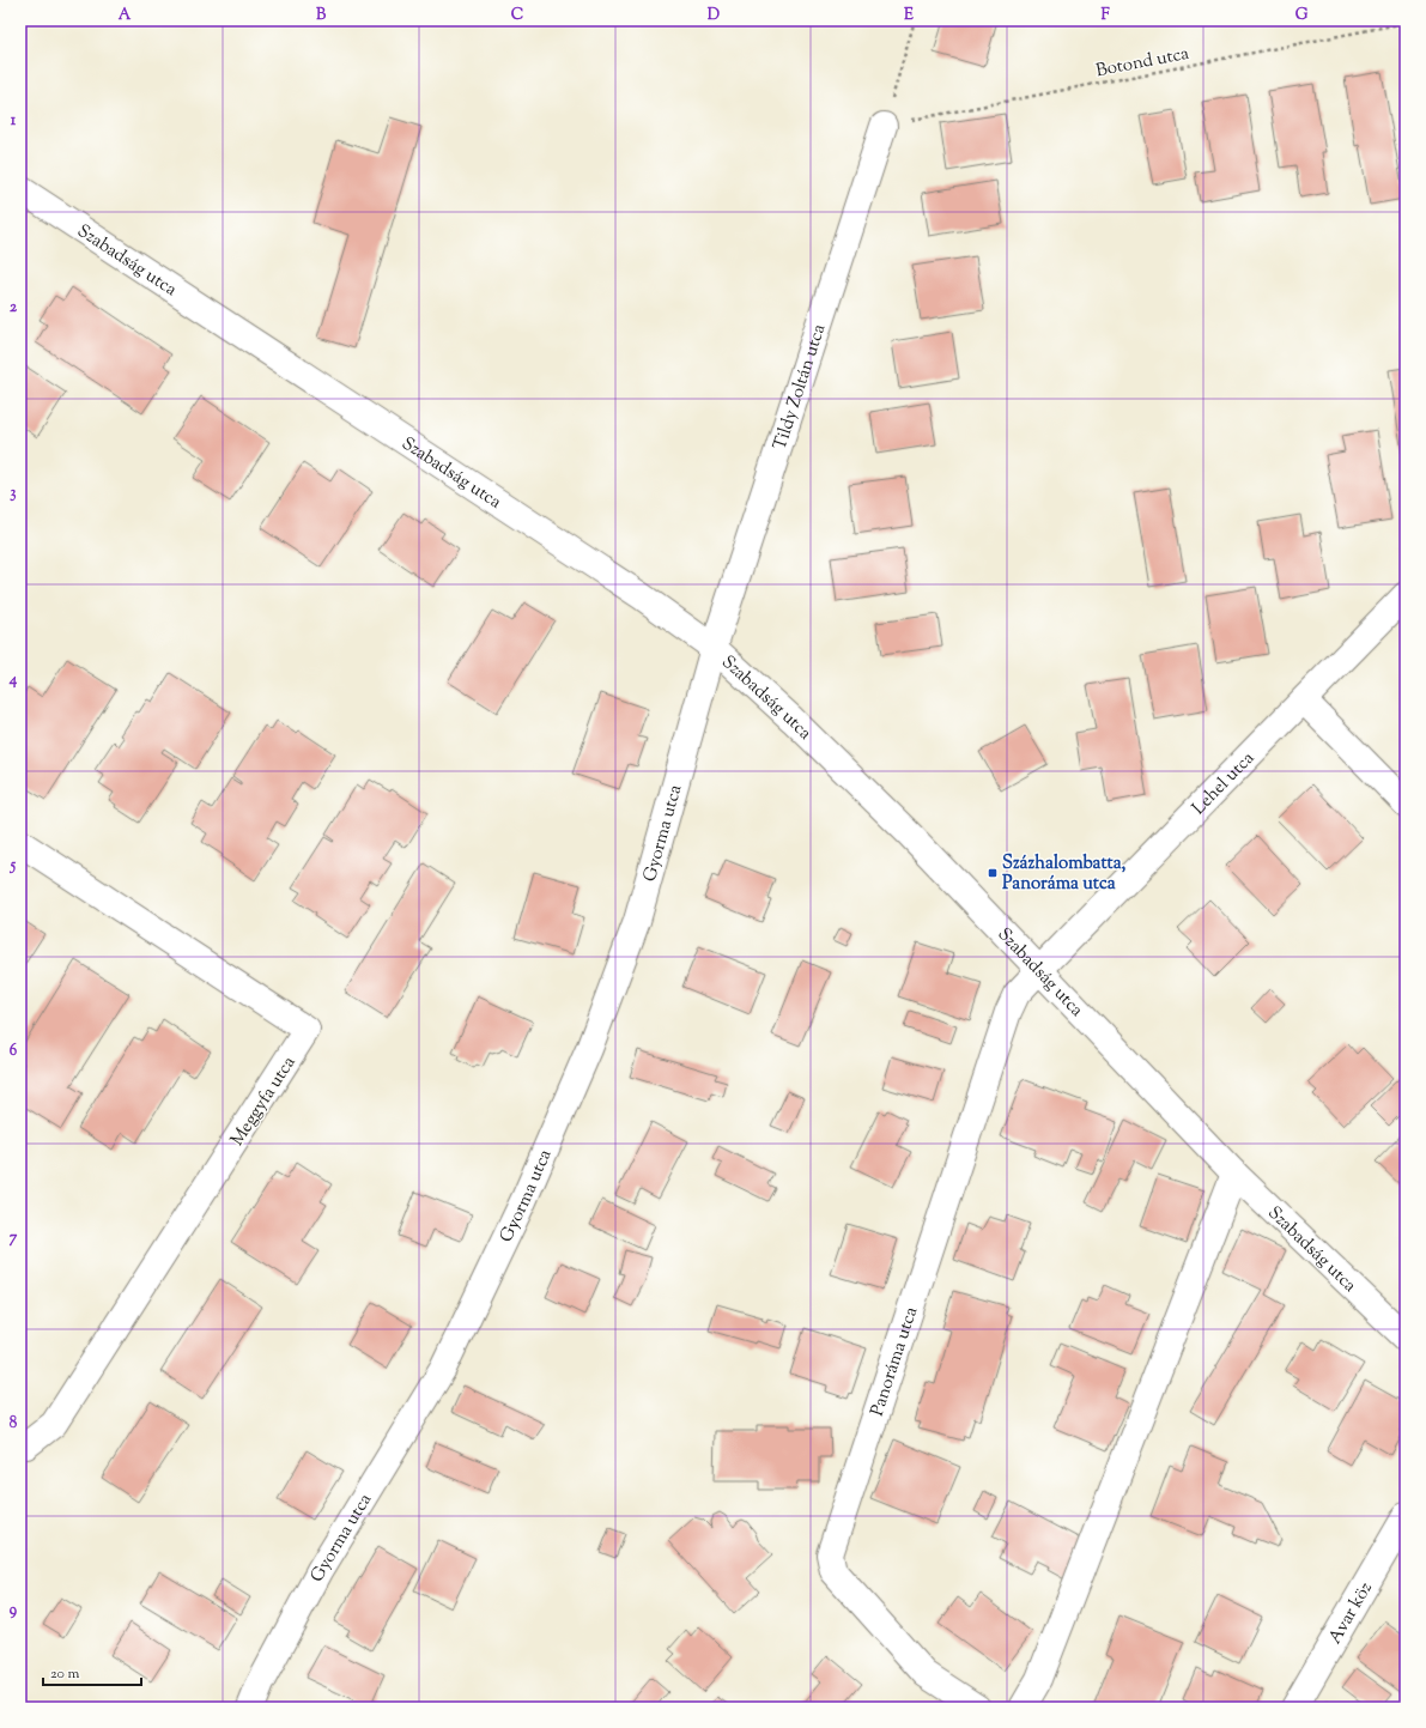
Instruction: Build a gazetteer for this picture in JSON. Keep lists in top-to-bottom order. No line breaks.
{"streets":{"street":["Szabadság utca","Tildy Zoltán utca","Lehel utca","Gyorma utca","Meggyfa utca","Panoráma utca","Avar köz"],"path":["Botond utca"]},"crossings":[["Botond utca","Tildy Zoltán utca"],["Szabadság utca","Tildy Zoltán utca"],["Szabadság utca","Lehel utca"],["Szabadság utca","Gyorma utca"],["Szabadság utca","Panoráma utca"],["Tildy Zoltán utca","Gyorma utca"],["Lehel utca","Panoráma utca"]],"places":{"transit":["Százhalombatta, Panoráma utca"]},"scale_bar":"20 m","grid":{"columns":["A","B","C","D","E","F","G"],"rows":["1","2","3","4","5","6","7","8","9"]}}
